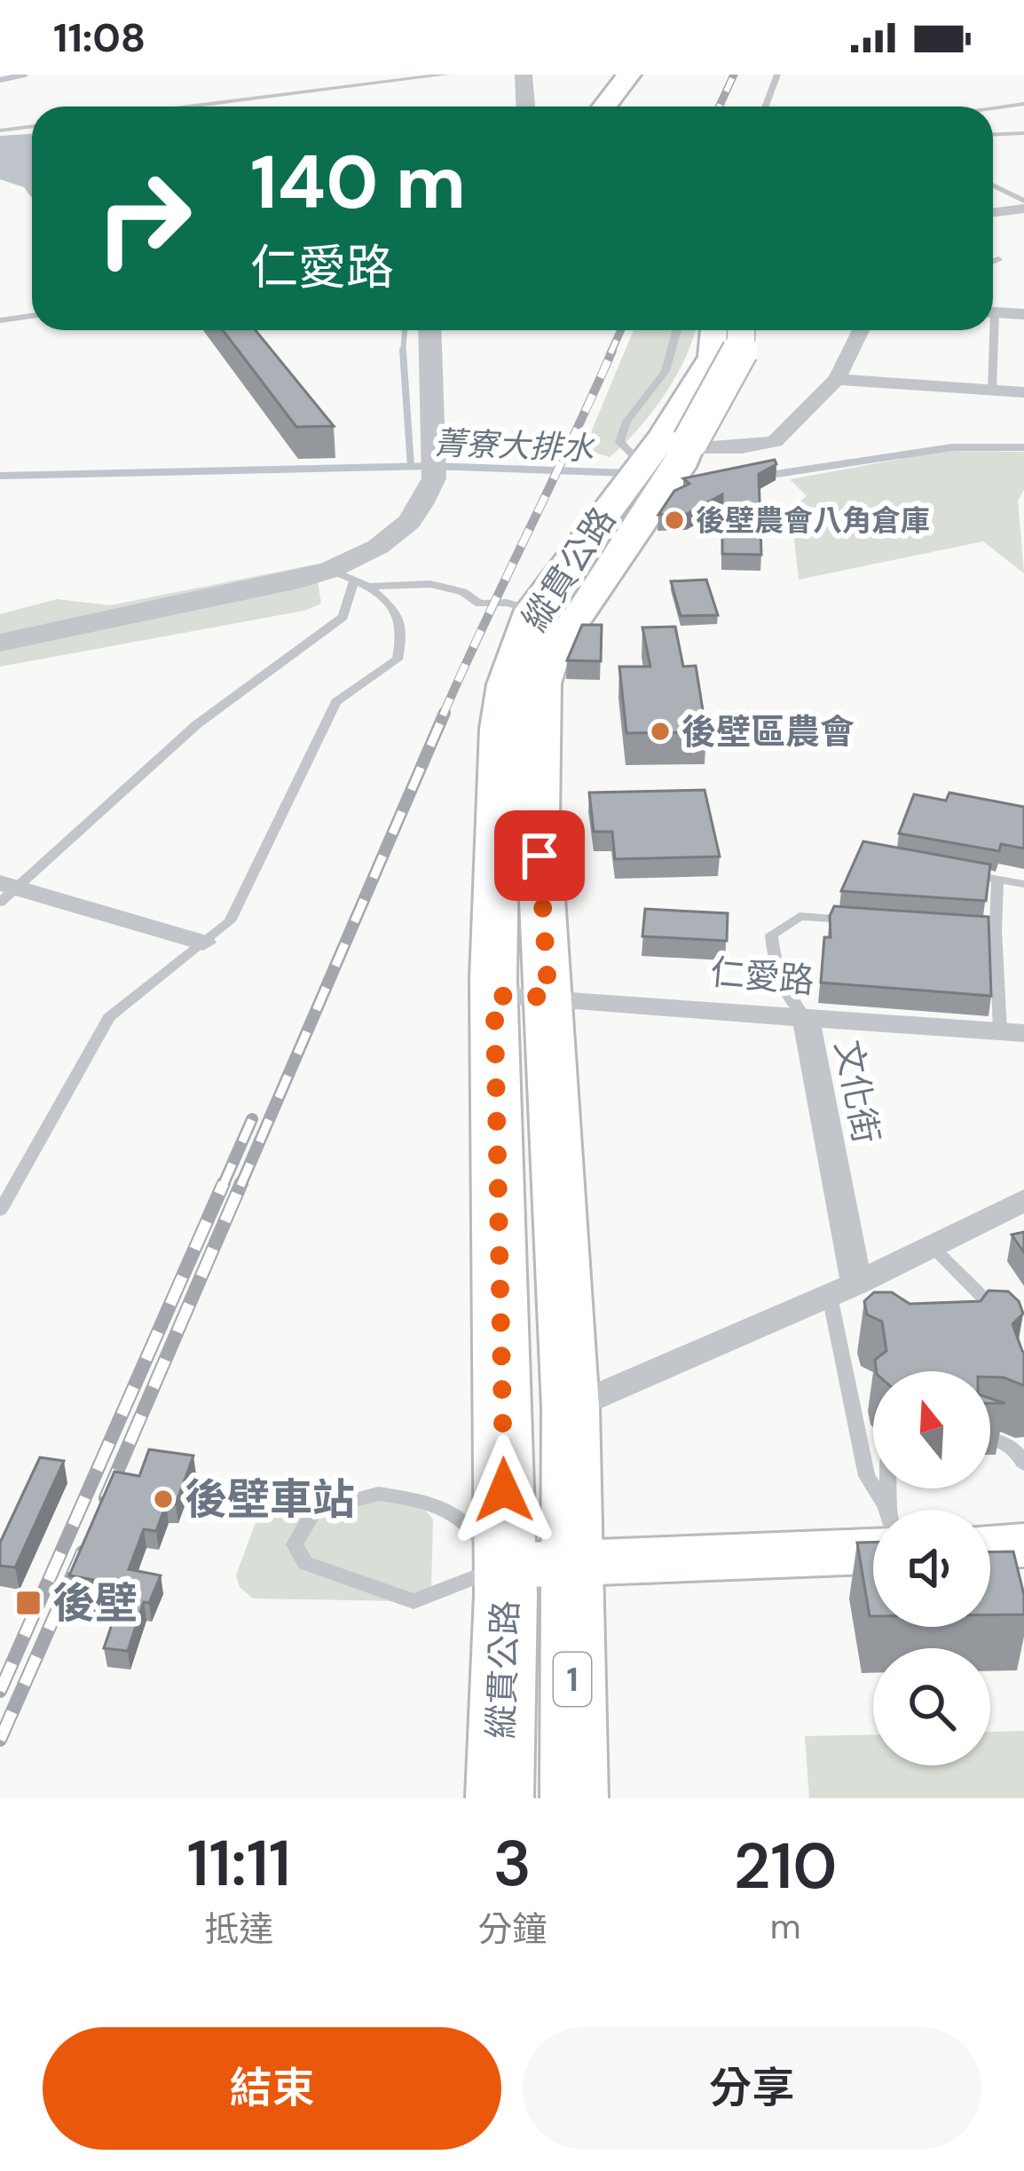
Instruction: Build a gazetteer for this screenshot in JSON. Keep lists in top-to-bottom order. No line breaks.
{"streets":{"main road":["縱貫公路","1"],"street":["仁愛路","文化街"]},"crossings":[["縱貫公路","仁愛路"],["縱貫公路","1"],["仁愛路","文化街"]],"water":["菁寮大排水"],"places":{"other":["後壁農會八角倉庫","後壁區農會","後壁車站"],"transit":["後壁"]},"north":"top","page":{"status":"11:08","turn":["140 m","仁愛路"],"eta":["11:11","抵達","3","分鐘","210","m"],"buttons":["結束","分享"]}}
